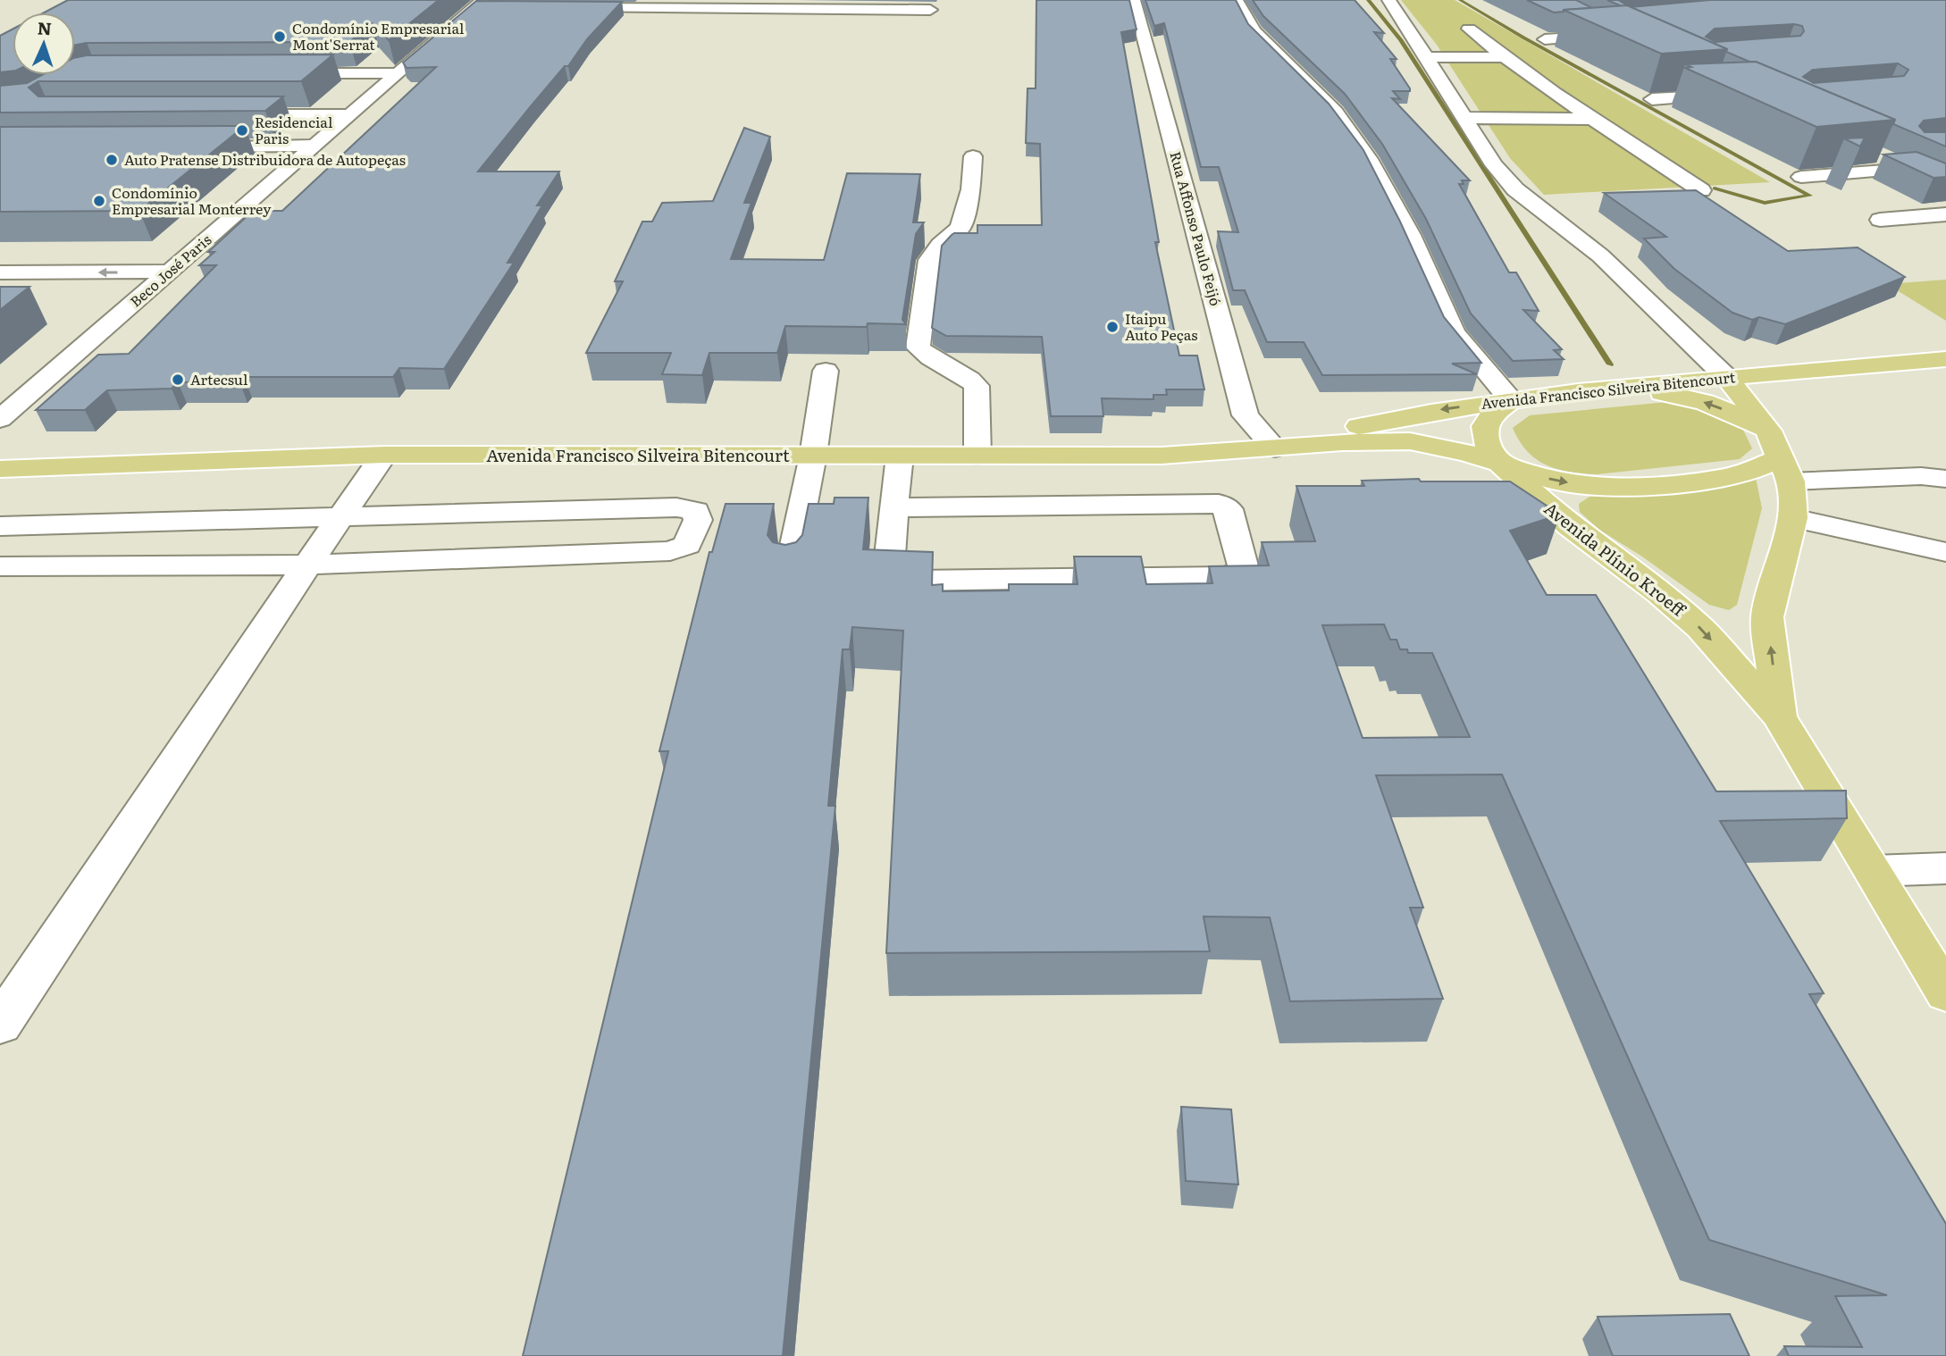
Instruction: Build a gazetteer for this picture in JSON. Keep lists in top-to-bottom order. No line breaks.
{"streets":{"main road":["Avenida Francisco Silveira Bitencourt","Avenida Plínio Kroeff"],"street":["Rua Affonso Paulo Feijó","Beco José Paris"]},"crossings":[["Rua Affonso Paulo Feijó","Avenida Francisco Silveira Bitencourt"],["Avenida Francisco Silveira Bitencourt","Avenida Plínio Kroeff"]],"places":["Condomínio Empresarial Mont'Serrat","Residencial Paris","Auto Pratense Distribuidora de Autopeças","Condomínio Empresarial Monterrey","Itaipu Auto Peças","Artecsul"],"north":"top"}
